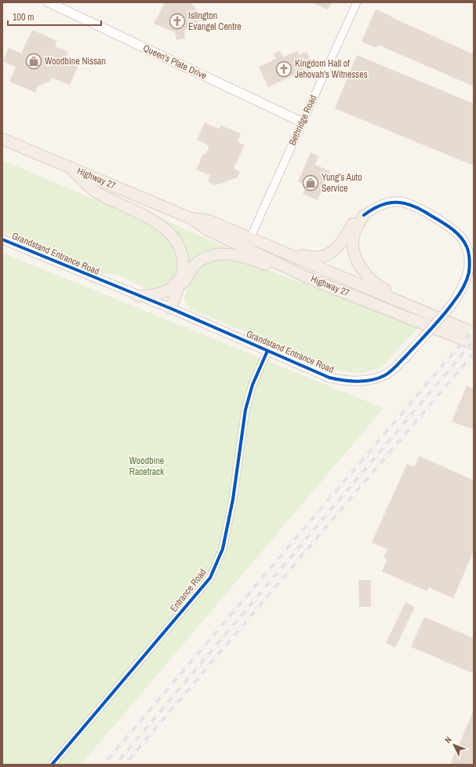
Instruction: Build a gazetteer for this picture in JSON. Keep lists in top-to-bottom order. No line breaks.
{"streets":{"main road":["Highway 27"],"street":["Queen's Plate Drive","Bethridge Road","Grandstand Entrance Road","Entrance Road"]},"crossings":[["Queen's Plate Drive","Bethridge Road"],["Bethridge Road","Highway 27"],["Grandstand Entrance Road","Entrance Road"]],"parks":["Woodbine Racetrack"],"places":{"church":["Islington Evangel Centre","Kingdom Hall of Jehovah's Witnesses"],"shop":["Woodbine Nissan","Yung’s Auto Service"]},"scale_bar":"100 m","north":"top left"}
